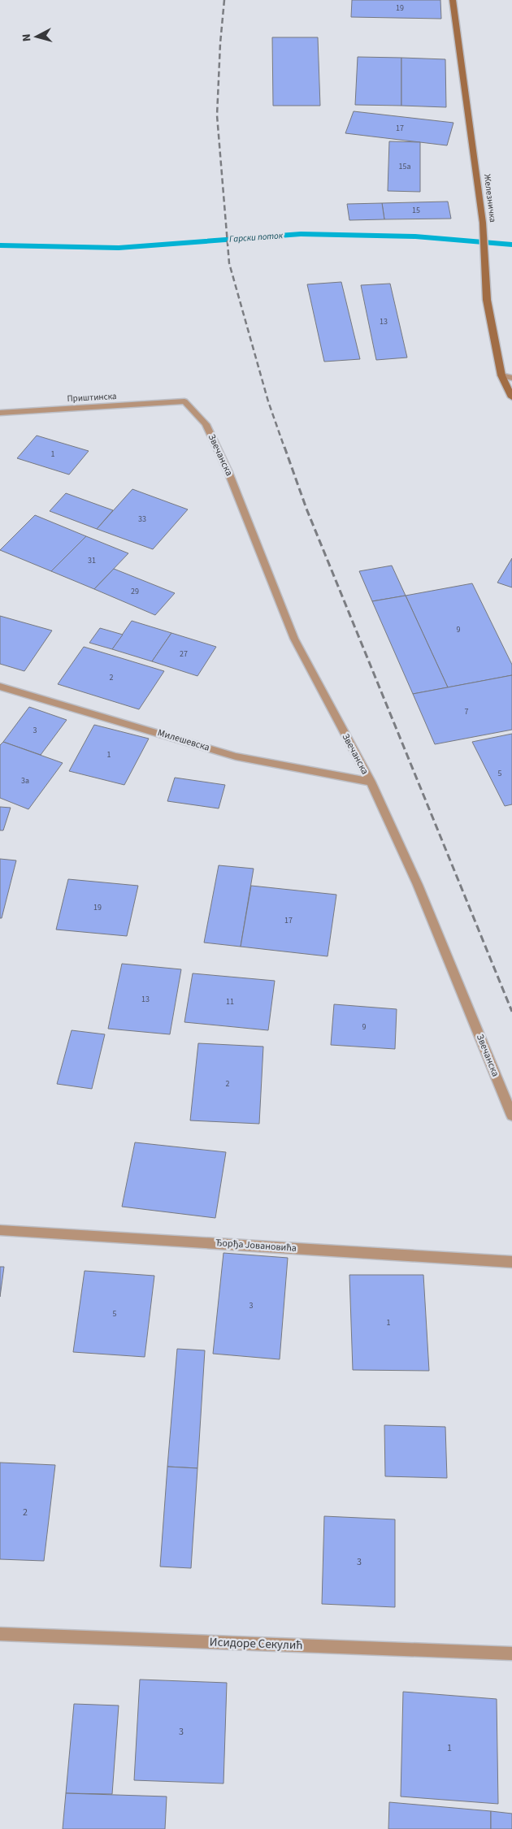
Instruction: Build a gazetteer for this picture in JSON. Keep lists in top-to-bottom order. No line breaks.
{"streets":{"street":["Железничка","Приштинска","Звечанска","Милешевска","Ђорђа Јовановића","Исидоре Секулић"]},"crossings":[["Приштинска","Звечанска"],["Звечанска","Милешевска"]],"water":["Гарски поток"],"house_numbers":["19","17","15a","15","13","1","33","31","29","9","27","2","7","3","1","5","3a","19","17","13","11","9","2","3","5","1","2","3","3","1"],"north":"left"}
